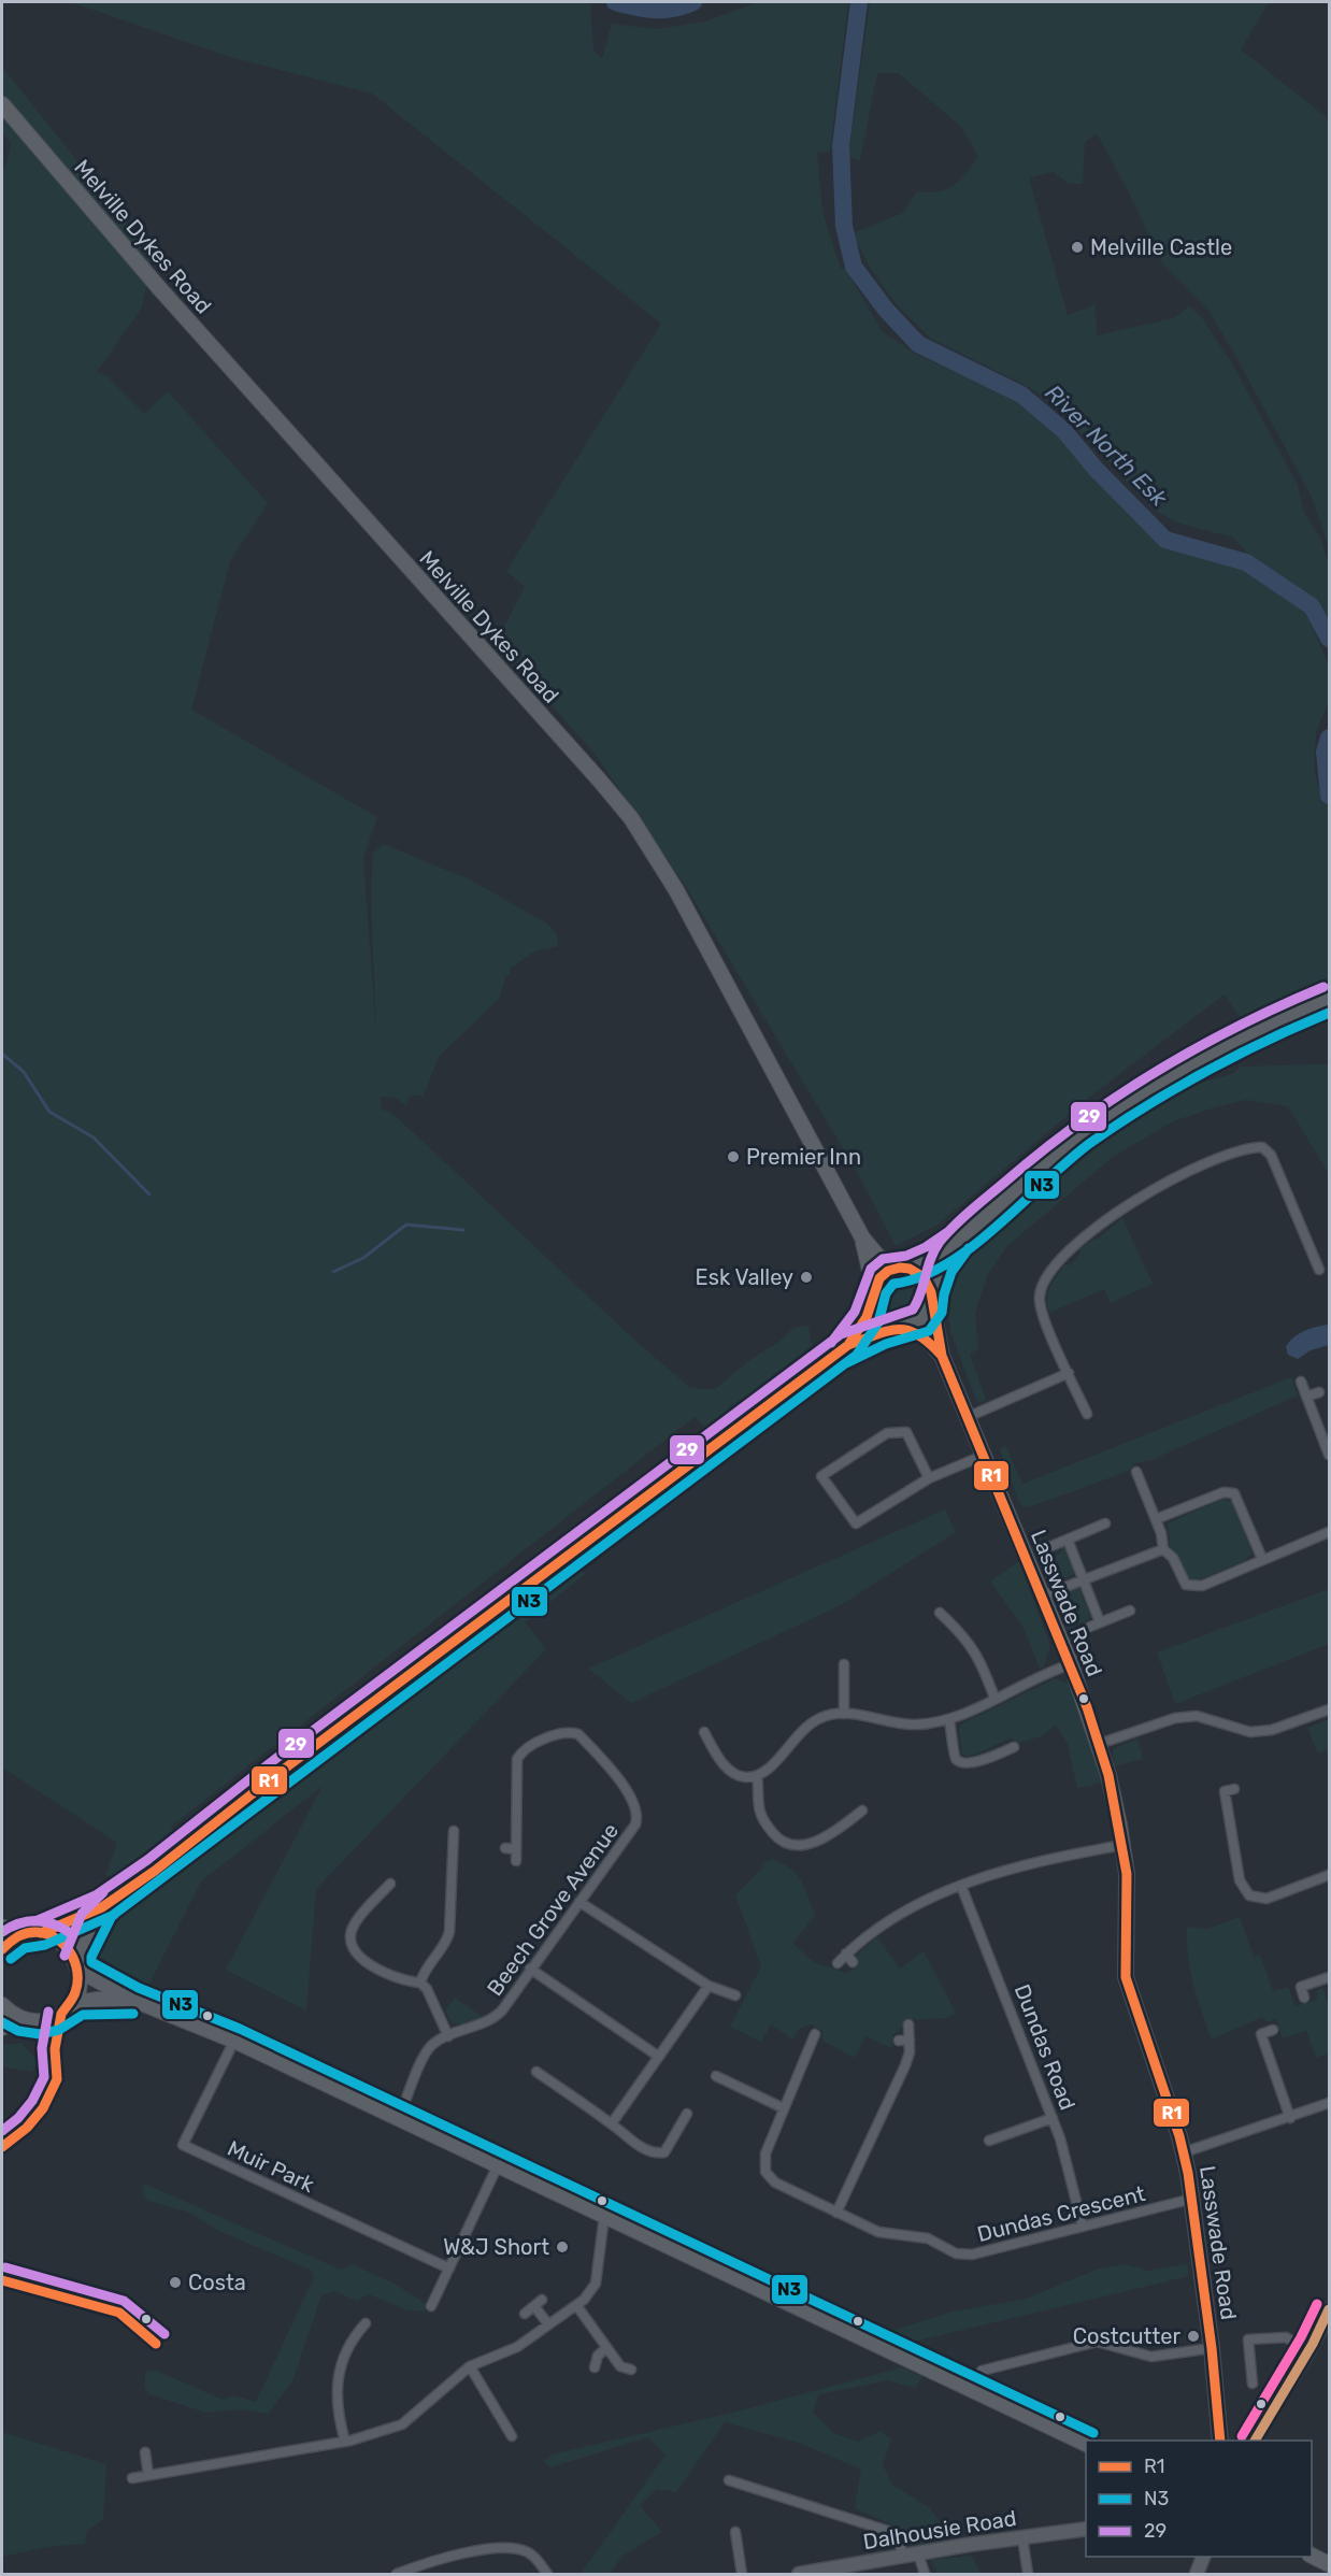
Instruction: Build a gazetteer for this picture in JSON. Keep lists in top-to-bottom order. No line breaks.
{"streets":{"main road":["Melville Dykes Road","Lasswade Road","Dalhousie Road"],"street":["Beech Grove Avenue","Dundas Road","Muir Park","Dundas Crescent"]},"crossings":[["Melville Dykes Road","Lasswade Road"],["Lasswade Road","Dundas Crescent"],["Dundas Road","Dundas Crescent"]],"water":["River North Esk"],"places":["Melville Castle","Premier Inn","Esk Valley","W&J Short","Costa","Costcutter"],"lines":["transit line 29","transit line N3","transit line R1"],"legend":["R1","N3","29"]}
